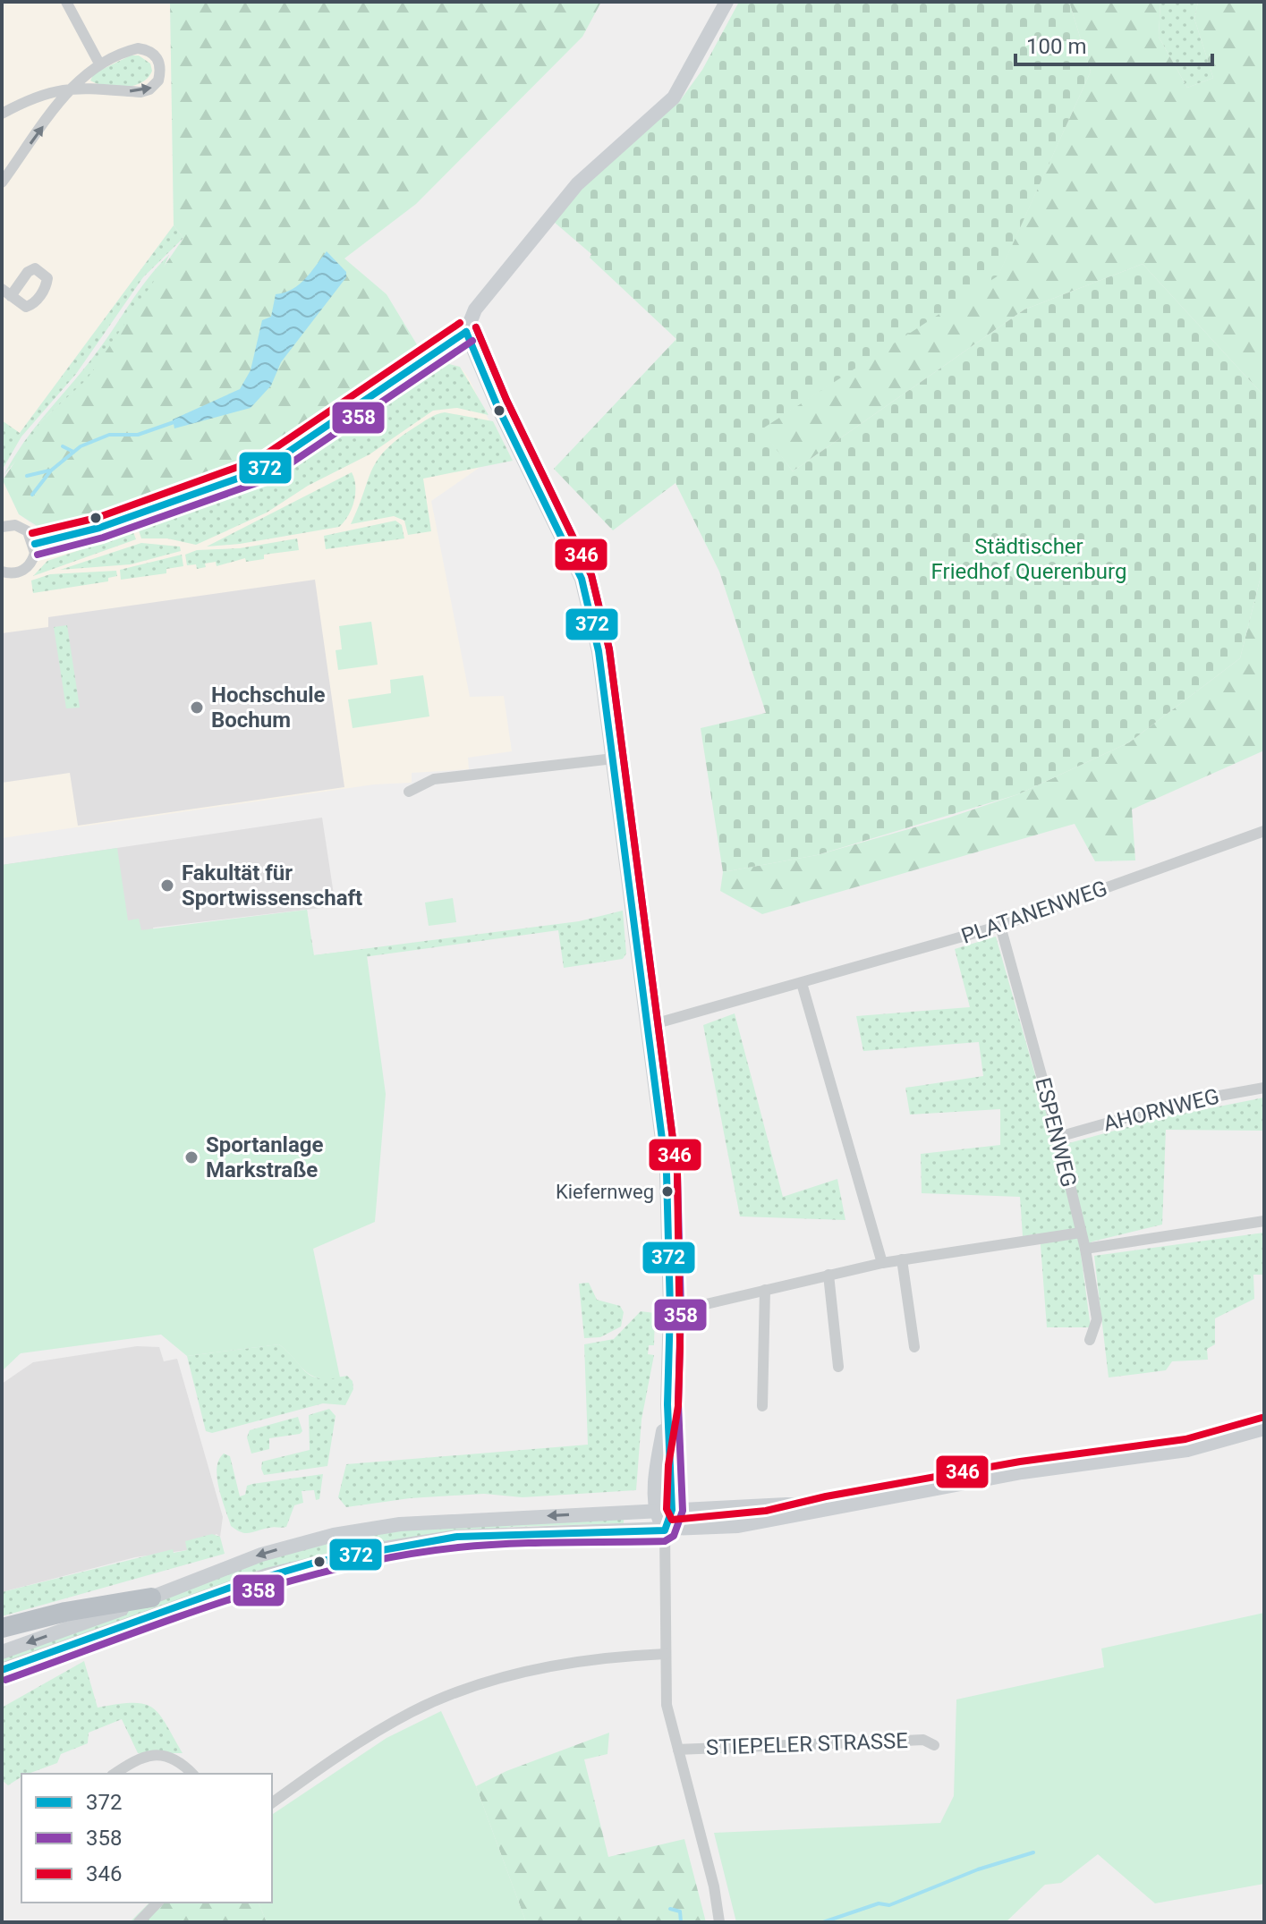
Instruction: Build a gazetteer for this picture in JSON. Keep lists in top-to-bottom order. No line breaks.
{"streets":{"main road":["STIEPELER STRASSE"],"street":["PLATANENWEG","AHORNWEG","ESPENWEG"]},"crossings":[["PLATANENWEG","ESPENWEG"],["AHORNWEG","ESPENWEG"]],"parks":["Städtischer Friedhof Querenburg"],"places":["Hochschule Bochum","Fakultät für Sportwissenschaft","Sportanlage Markstraße","Kiefernweg"],"lines":["transit line 346","transit line 358","transit line 372"],"legend":["372","358","346"],"scale_bar":"100 m"}
